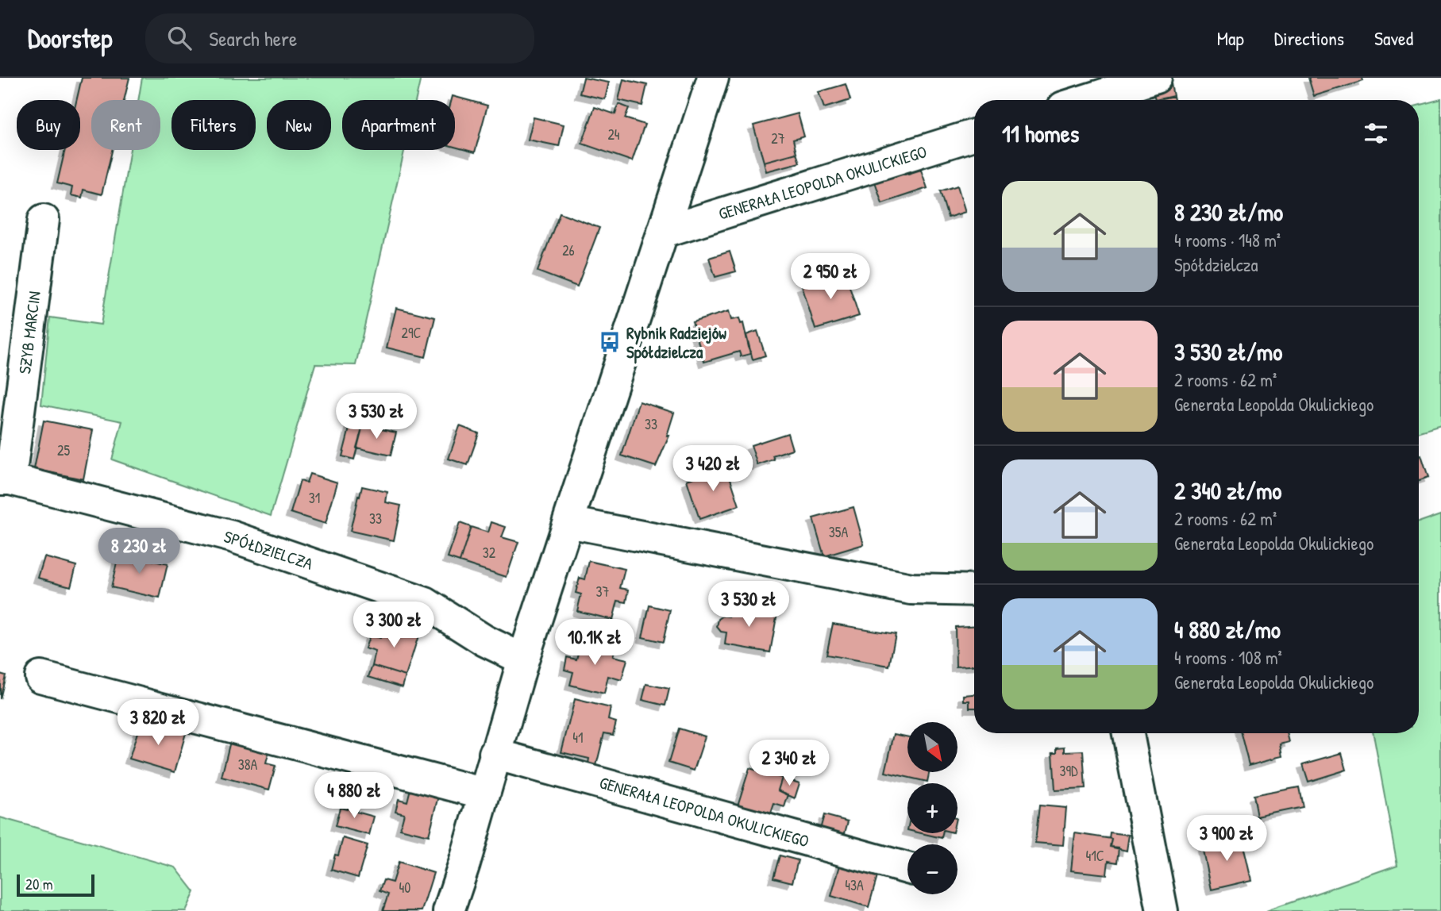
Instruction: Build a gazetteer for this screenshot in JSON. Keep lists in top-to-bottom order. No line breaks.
{"streets":{"street":["GENERAŁA LEOPOLDA OKULICKIEGO","SZYB MARCIN","SPÓŁDZIELCZA"]},"crossings":[["SZYB MARCIN","SPÓŁDZIELCZA"]],"places":{"bus stop":["Rybnik Radziejów Spółdzielcza"]},"house_numbers":["24","27","26","29C","33","25","31","33","35A","32","37","41","38A","39D","41C","43A","40"],"scale_bar":"20 m","north":"bottom right","page":{"header":"Doorstep","search":"Search here","nav":["Map","Directions","Saved"],"chip":["Buy","Rent","Filters","New","Apartment"],"heading":"11 homes","list":[{"name":"8 230 zł/mo","note":"4 rooms · 148 m² · Spółdzielcza"},{"name":"3 530 zł/mo","note":"2 rooms · 62 m² · Generała Leopolda Okulickiego"},{"name":"2 340 zł/mo","note":"2 rooms · 62 m² · Generała Leopolda Okulickiego"},{"name":"4 880 zł/mo","note":"4 rooms · 108 m² · Generała Leopolda Okulickiego"}],"price":["2 950 zł","3 530 zł","3 420 zł","8 230 zł","3 530 zł","3 300 zł","10.1K zł","3 820 zł","2 340 zł","4 880 zł","3 900 zł"],"map_buttons":["+","−"],"scale":"20 m"}}
